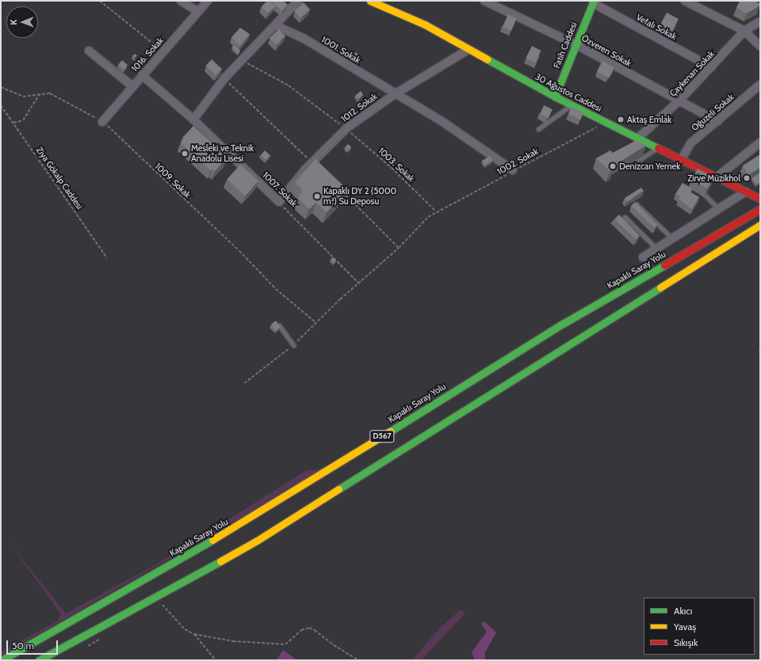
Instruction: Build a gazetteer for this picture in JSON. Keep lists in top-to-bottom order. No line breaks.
{"streets":{"main road":["Fatih Caddesi","30 Ağustos Caddesi","Kapaklı Saray Yolu","D567"],"street":["Vefalı Sokak","1001. Sokak","Özveren Sokak","1016. Sokak","Çaykenarı Sokak","1012. Sokak","Oğuzeli Sokak","1007. Sokak"],"path":["1002. Sokak","1003. Sokak","Ziya Gökalp Caddesi","1009. Sokak"]},"crossings":[["Vefalı Sokak","Fatih Caddesi"],["Vefalı Sokak","Çaykenarı Sokak"],["Fatih Caddesi","Özveren Sokak"],["Fatih Caddesi","30 Ağustos Caddesi"],["1001. Sokak","1012. Sokak"],["1001. Sokak","1002. Sokak"],["Özveren Sokak","Çaykenarı Sokak"],["Özveren Sokak","Oğuzeli Sokak"],["1016. Sokak","1009. Sokak"],["1016. Sokak","1007. Sokak"],["Çaykenarı Sokak","30 Ağustos Caddesi"],["30 Ağustos Caddesi","1012. Sokak"],["30 Ağustos Caddesi","Oğuzeli Sokak"],["30 Ağustos Caddesi","1002. Sokak"],["1012. Sokak","1003. Sokak"],["1012. Sokak","1007. Sokak"],["1002. Sokak","1003. Sokak"],["1002. Sokak","1009. Sokak"],["1002. Sokak","1007. Sokak"]],"places":["Aktaş Emlak","Mesleki ve Teknik Anadolu Lisesi","Denizcan Yemek","Zirve Müzikhol","Kapaklı DY 2 (5000 m³) Su Deposu"],"legend":["Akıcı","Yavaş","Sıkışık"],"scale_bar":"50 m","north":"left"}
